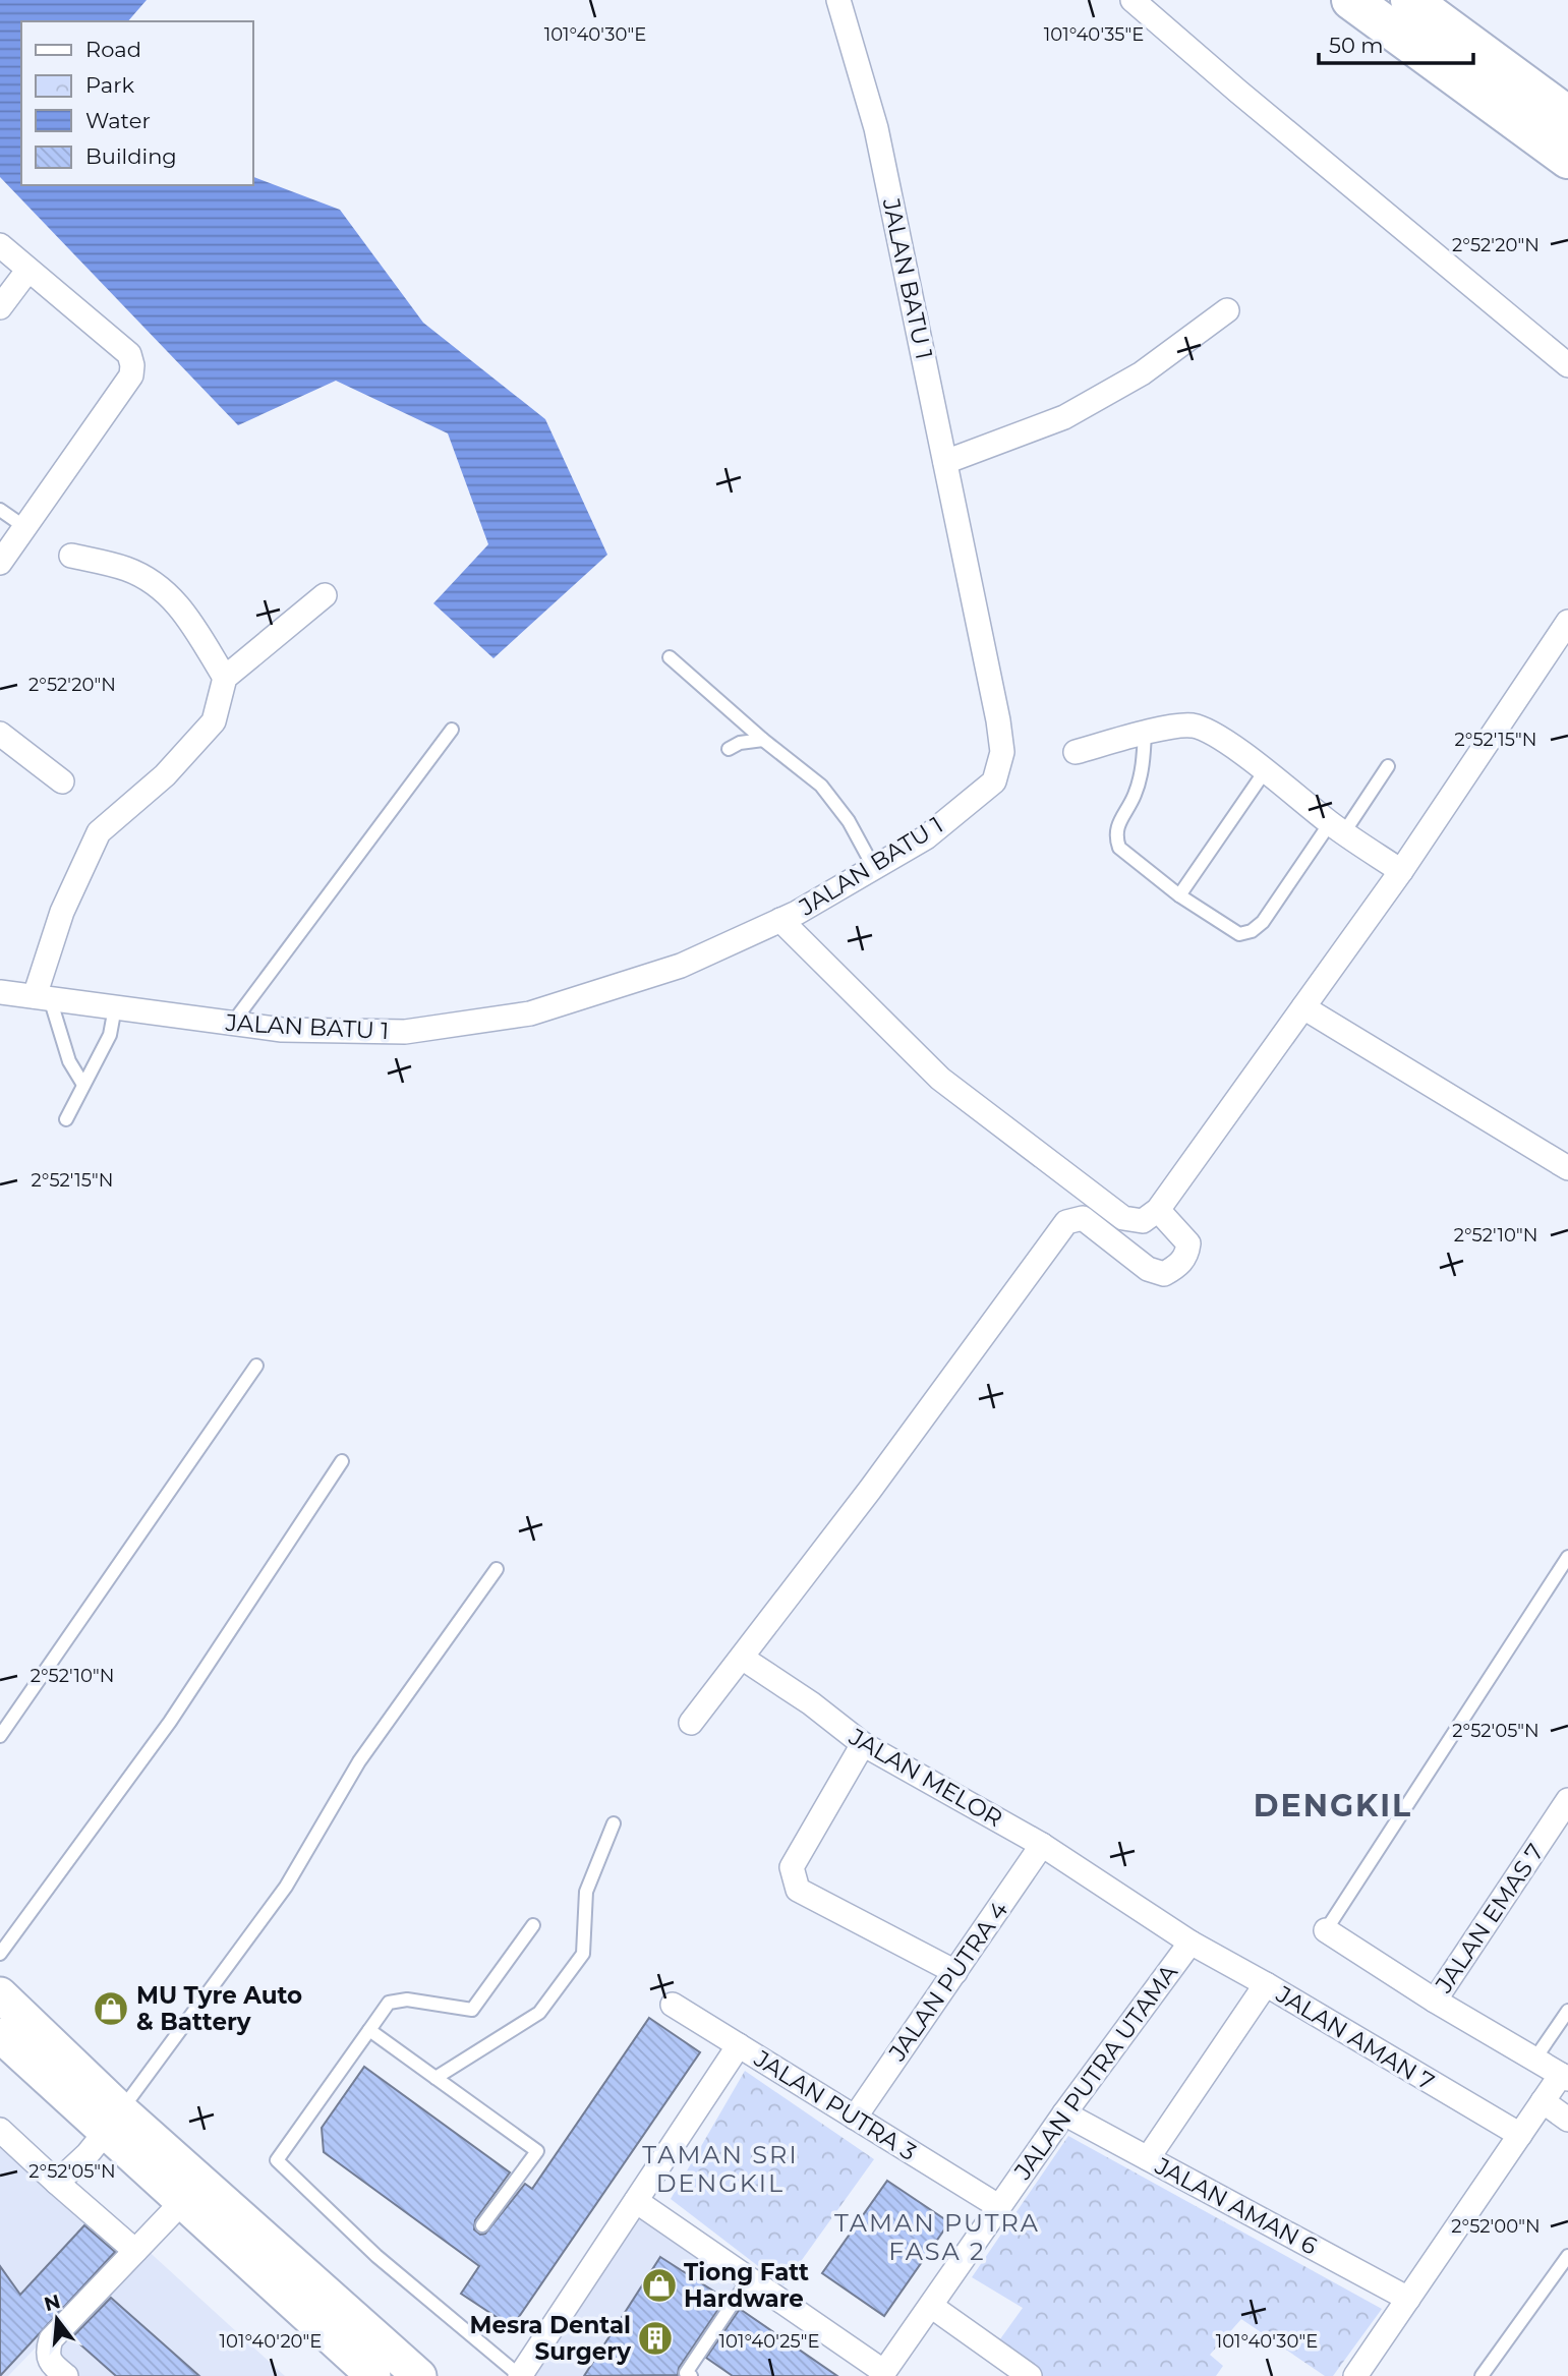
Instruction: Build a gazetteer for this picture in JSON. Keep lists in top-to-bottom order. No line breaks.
{"streets":{"street":["JALAN BATU 1","JALAN MELOR","JALAN EMAS 7","JALAN PUTRA 4","JALAN AMAN 7","JALAN PUTRA UTAMA","JALAN PUTRA 3","JALAN AMAN 6"]},"crossings":[["JALAN MELOR","JALAN PUTRA 4"],["JALAN MELOR","JALAN AMAN 7"],["JALAN MELOR","JALAN PUTRA UTAMA"],["JALAN PUTRA 4","JALAN PUTRA 3"],["JALAN AMAN 7","JALAN PUTRA UTAMA"],["JALAN PUTRA UTAMA","JALAN PUTRA 3"],["JALAN PUTRA UTAMA","JALAN AMAN 6"]],"districts":["DENGKIL","TAMAN SRI DENGKIL","TAMAN PUTRA FASA 2"],"places":{"shop":["MU Tyre Auto & Battery","Tiong Fatt Hardware"],"building":["Mesra Dental Surgery"]},"legend":["Road","Park","Water","Building"],"scale_bar":"50 m","north":"top","coordinates":["101°40'30\"E","101°40'35\"E","2°52'20\"N","2°52'15\"N","2°52'10\"N","2°52'05\"N","2°52'00\"N","101°40'20\"E","101°40'25\"E"]}
